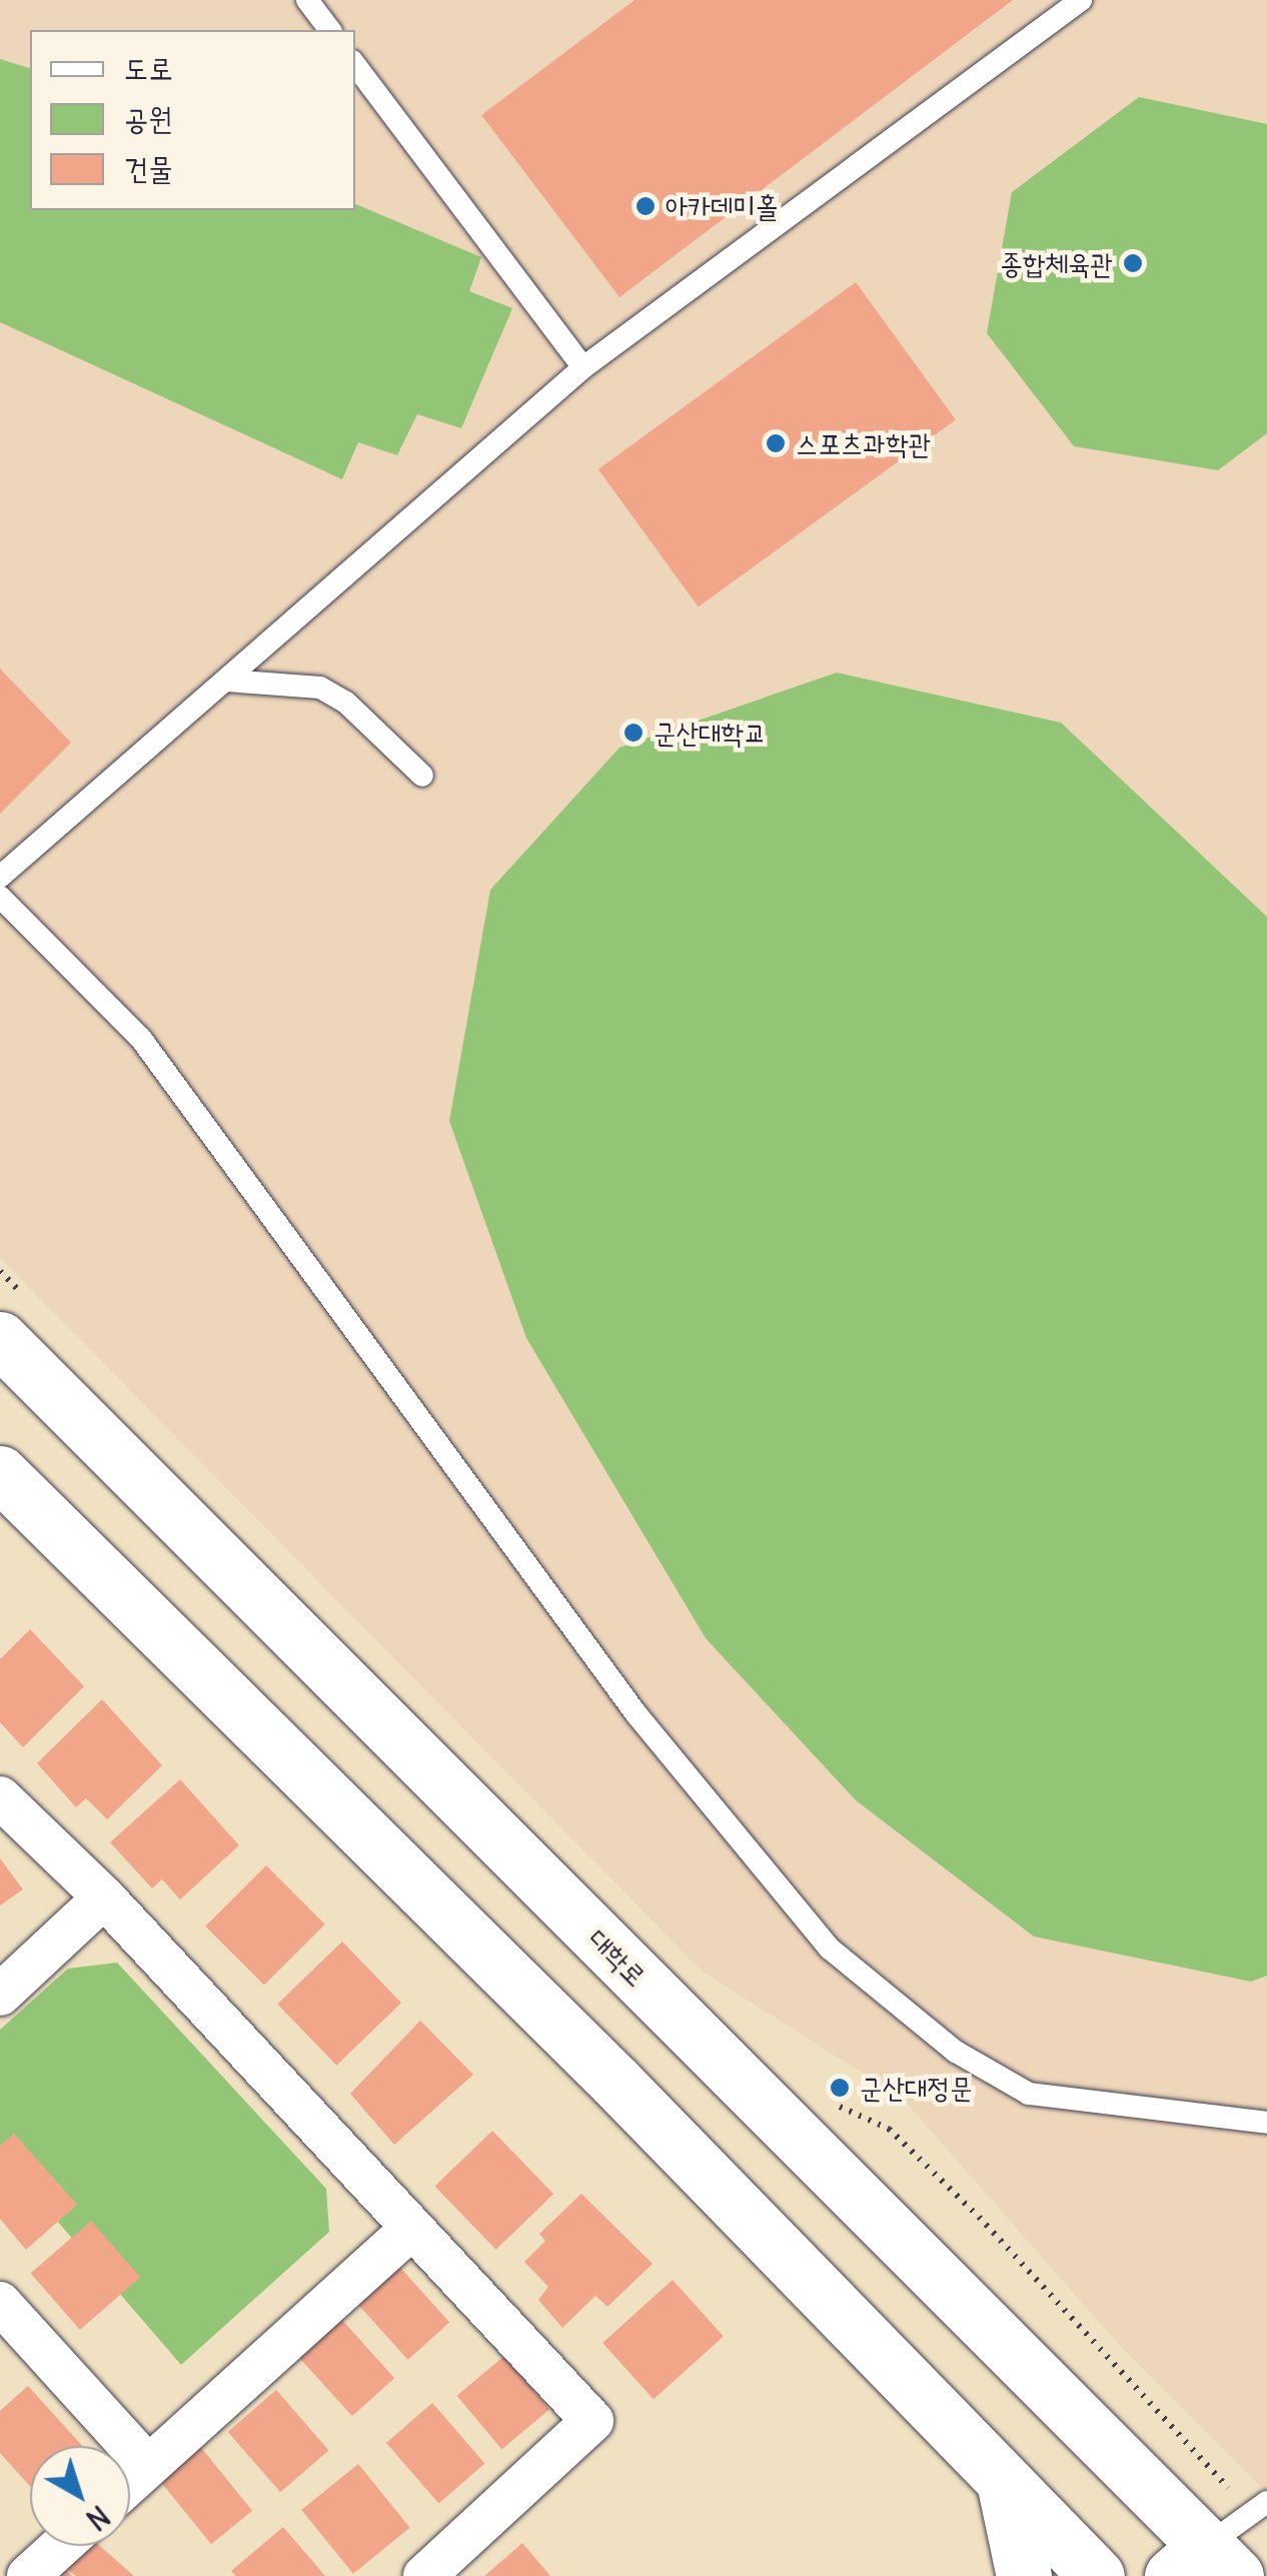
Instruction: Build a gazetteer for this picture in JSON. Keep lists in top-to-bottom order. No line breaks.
{"streets":{"street":["대학로"]},"places":["아카데미홀","종합체육관","스포츠과학관","군산대학교","군산대정문"],"legend":["도로","공원","건물"],"north":"bottom right"}
